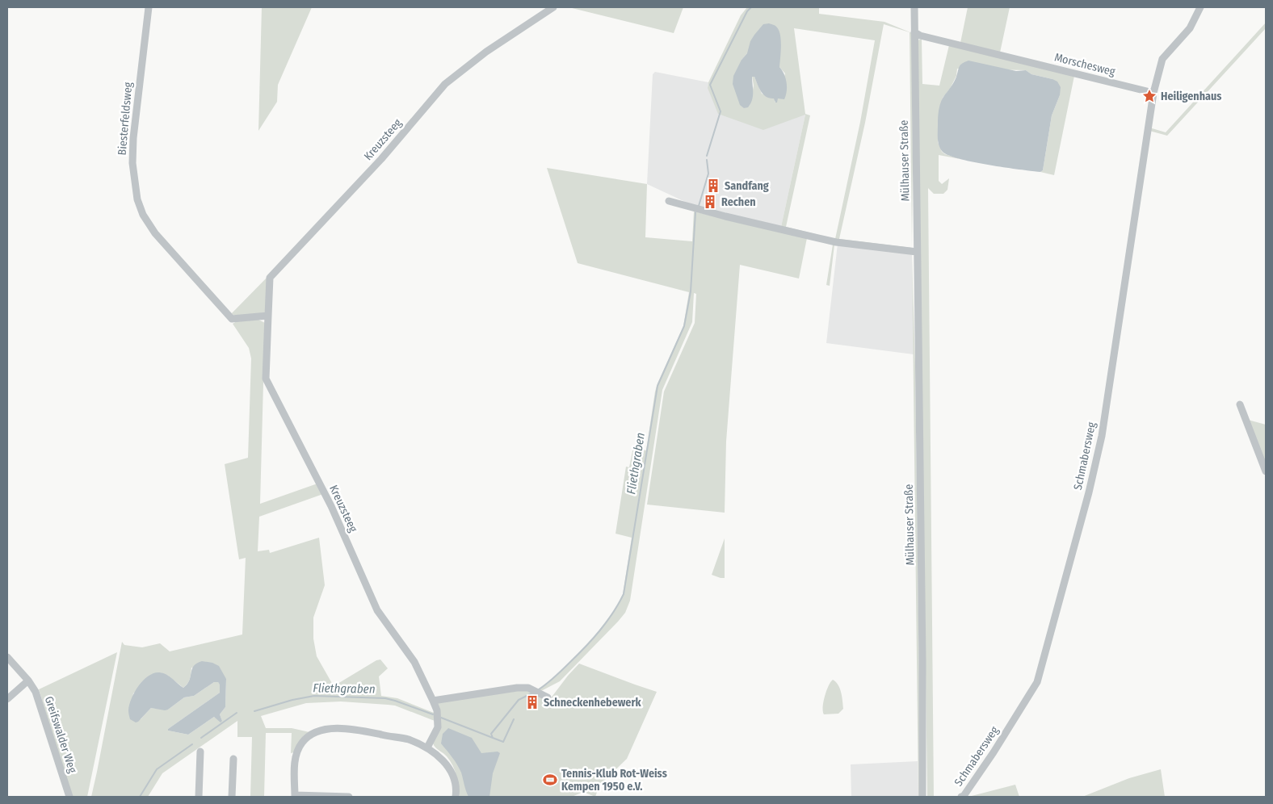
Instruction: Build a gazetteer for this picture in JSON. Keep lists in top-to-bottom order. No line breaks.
{"streets":{"street":["Morschesweg","Biesterfeldsweg","Kreuzsteeg","Mülhauser Straße","Schmabersweg","Greifswalder Weg"]},"crossings":[["Morschesweg","Mülhauser Straße"],["Morschesweg","Schmabersweg"],["Biesterfeldsweg","Kreuzsteeg"]],"water":["Fliethgraben"],"places":{"place":["Heiligenhaus"],"building":["Sandfang","Rechen","Schneckenhebewerk"],"sports":["Tennis-Klub Rot-Weiss Kempen 1950 e.V."]}}
